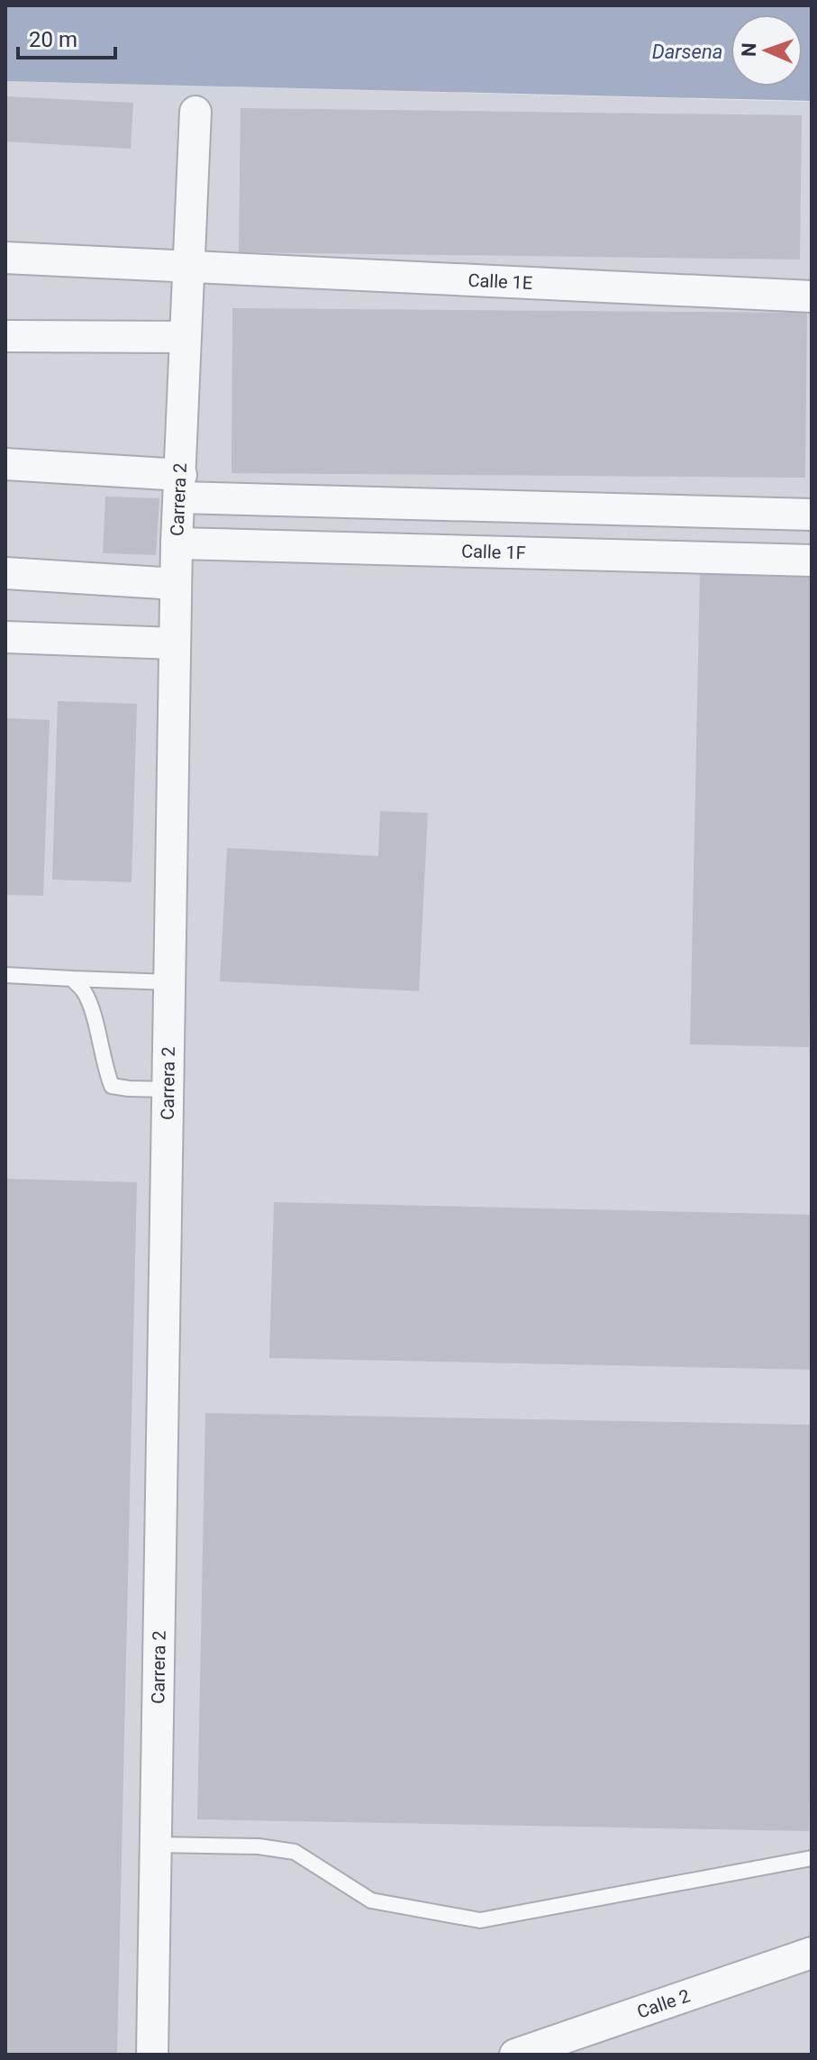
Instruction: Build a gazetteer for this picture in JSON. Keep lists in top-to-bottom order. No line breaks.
{"streets":{"street":["Calle 1E","Carrera 2","Calle 1F","Calle 2"]},"crossings":[["Calle 1E","Carrera 2"],["Carrera 2","Calle 1F"]],"water":["Darsena"],"scale_bar":"20 m","north":"left"}
